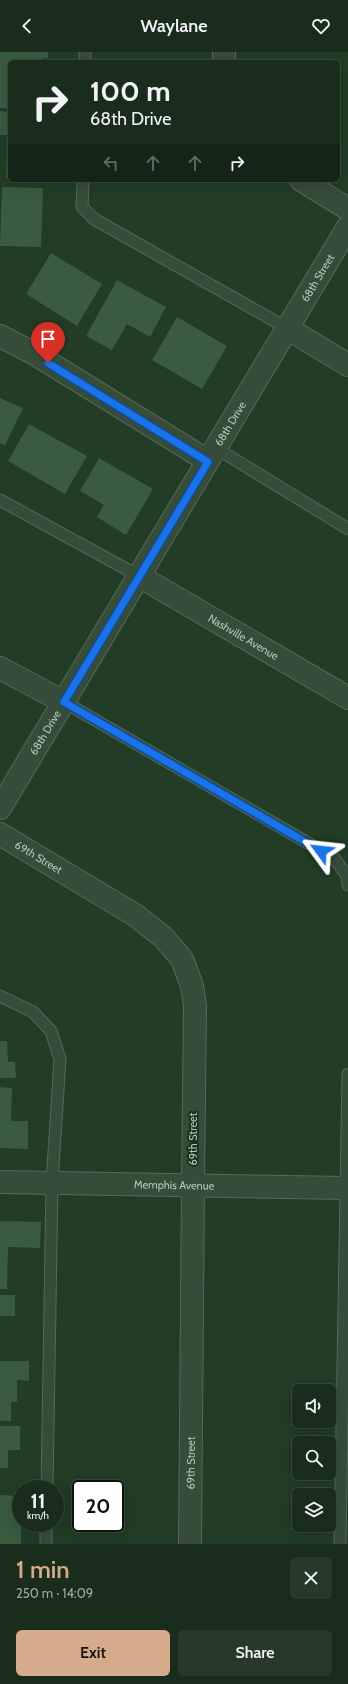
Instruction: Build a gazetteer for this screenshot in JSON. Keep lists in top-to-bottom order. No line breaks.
{"streets":{"street":["68th Street","68th Drive","Nashville Avenue","69th Street","Memphis Avenue"]},"crossings":[["68th Street","68th Drive"],["68th Drive","Nashville Avenue"],["69th Street","Memphis Avenue"]],"page":{"header":"Waylane","turn":["100 m","68th Drive"],"speed":"11 km/h","limit":"20","heading":["1 min","250 m · 14:09"],"buttons":["Exit","Share"]}}
